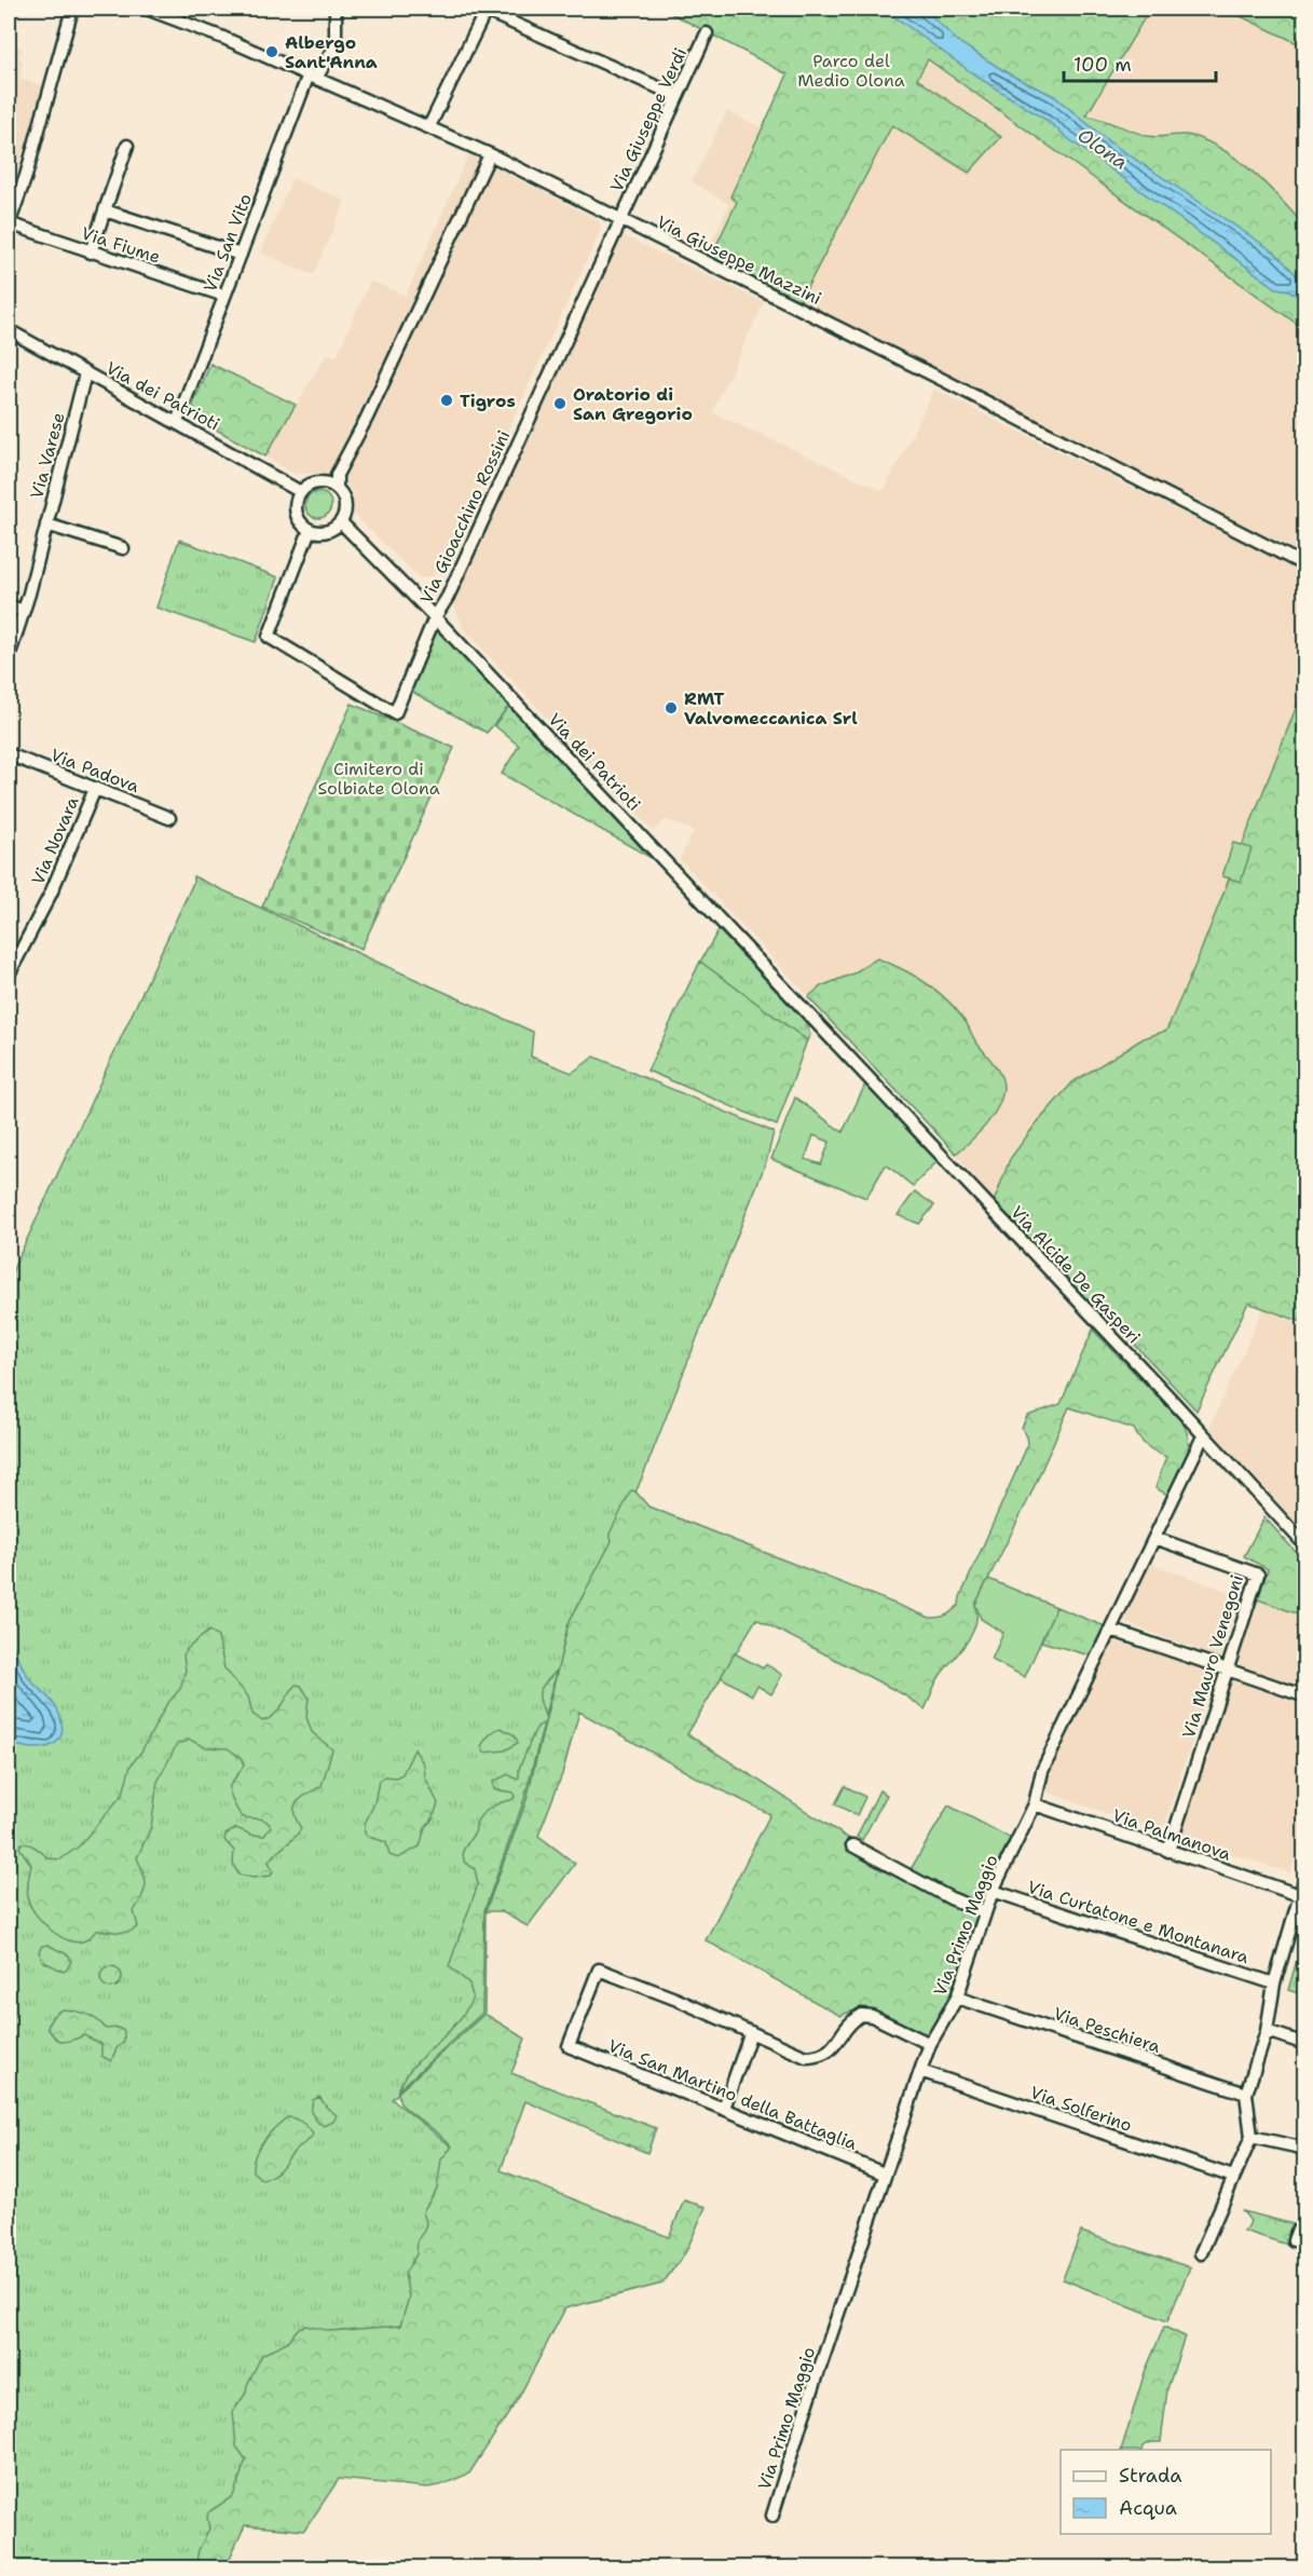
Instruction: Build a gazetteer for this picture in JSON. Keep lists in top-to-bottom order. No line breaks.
{"streets":{"street":["Via Giuseppe Verdi","Via San Vito","Via Fiume","Via Giuseppe Mazzini","Via dei Patrioti","Via Varese","Via Gioacchino Rossini","Via Padova","Via Novara","Via Alcide De Gasperi","Via Mauro Venegoni","Via Palmanova","Via Curtatone e Montanara","Via Primo Maggio","Via Peschiera","Via San Martino della Battaglia","Via Solferino"]},"crossings":[["Via Giuseppe Verdi","Via Giuseppe Mazzini"],["Via Giuseppe Verdi","Via Gioacchino Rossini"],["Via San Vito","Via Fiume"],["Via San Vito","Via Giuseppe Mazzini"],["Via San Vito","Via dei Patrioti"],["Via Giuseppe Mazzini","Via Gioacchino Rossini"],["Via dei Patrioti","Via Varese"],["Via dei Patrioti","Via Gioacchino Rossini"],["Via dei Patrioti","Via Alcide De Gasperi"],["Via Padova","Via Novara"],["Via Alcide De Gasperi","Via Primo Maggio"],["Via Mauro Venegoni","Via Palmanova"],["Via Mauro Venegoni","Via Primo Maggio"],["Via Palmanova","Via Primo Maggio"],["Via Curtatone e Montanara","Via Primo Maggio"],["Via Primo Maggio","Via Peschiera"],["Via Primo Maggio","Via San Martino della Battaglia"],["Via Primo Maggio","Via Solferino"]],"water":["Olona"],"parks":["Parco del Medio Olona","Cimitero di Solbiate Olona"],"places":["Albergo Sant'Anna","Tigros","Oratorio di San Gregorio","RMT Valvomeccanica Srl"],"legend":["Strada","Acqua"],"scale_bar":"100 m"}
